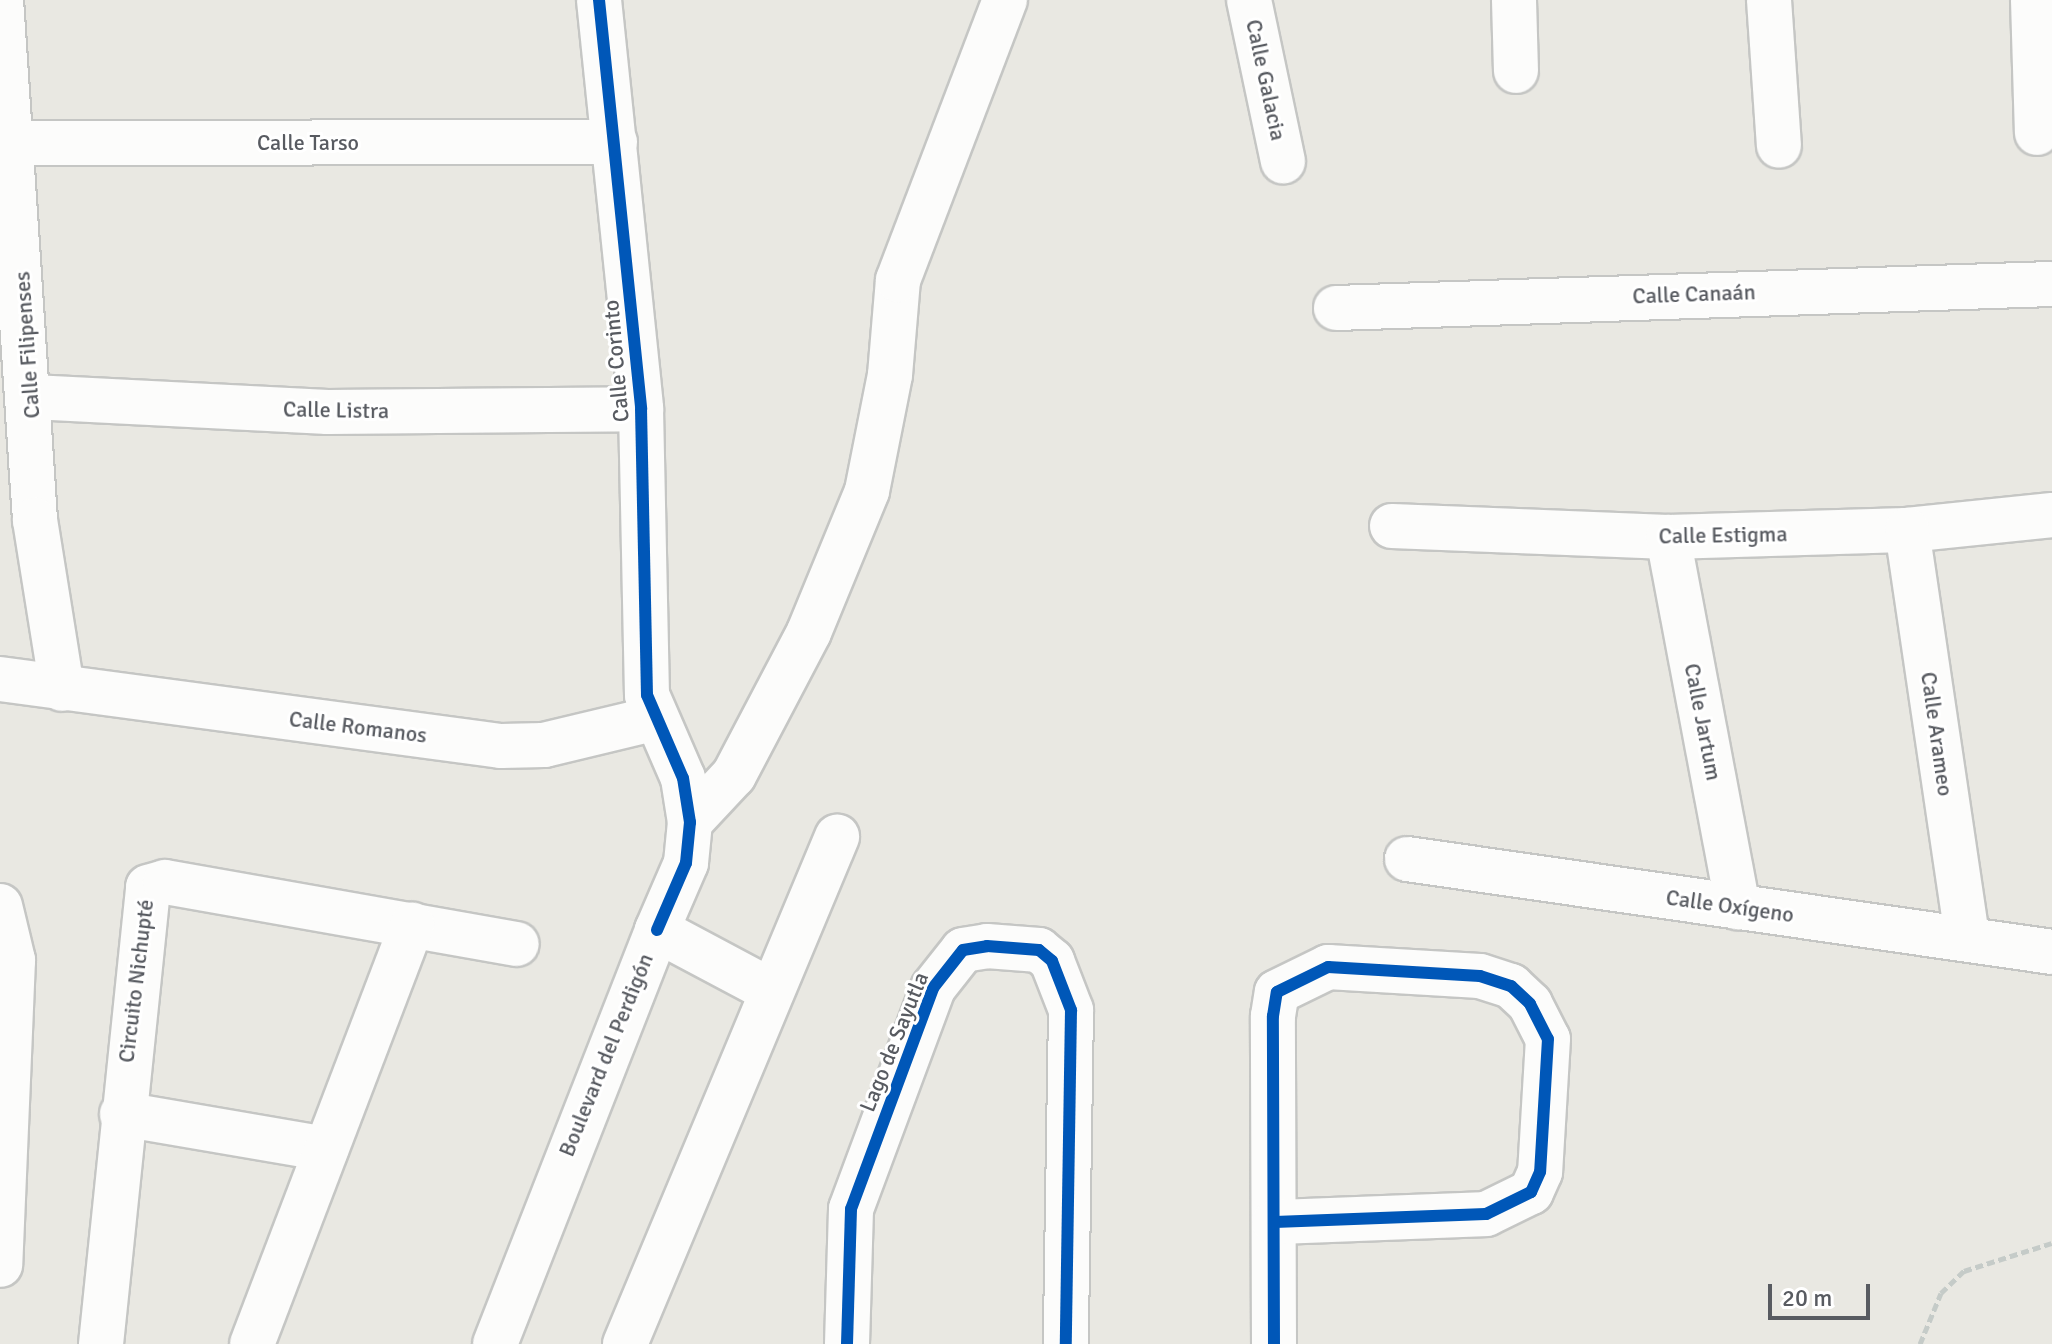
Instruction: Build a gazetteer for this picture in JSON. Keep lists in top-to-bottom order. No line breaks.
{"streets":{"street":["Calle Galacia","Calle Tarso","Calle Canaán","Calle Filipenses","Calle Corinto","Calle Listra","Calle Estigma","Calle Jartum","Calle Romanos","Calle Arameo","Calle Oxígeno","Circuito Nichupté","Lago de Sayutla","Boulevard del Perdigón"]},"crossings":[["Calle Tarso","Calle Filipenses"],["Calle Tarso","Calle Corinto"],["Calle Filipenses","Calle Listra"],["Calle Filipenses","Calle Romanos"],["Calle Corinto","Calle Listra"],["Calle Corinto","Calle Romanos"],["Calle Estigma","Calle Jartum"],["Calle Estigma","Calle Arameo"],["Calle Jartum","Calle Oxígeno"],["Calle Arameo","Calle Oxígeno"]],"scale_bar":"20 m"}
